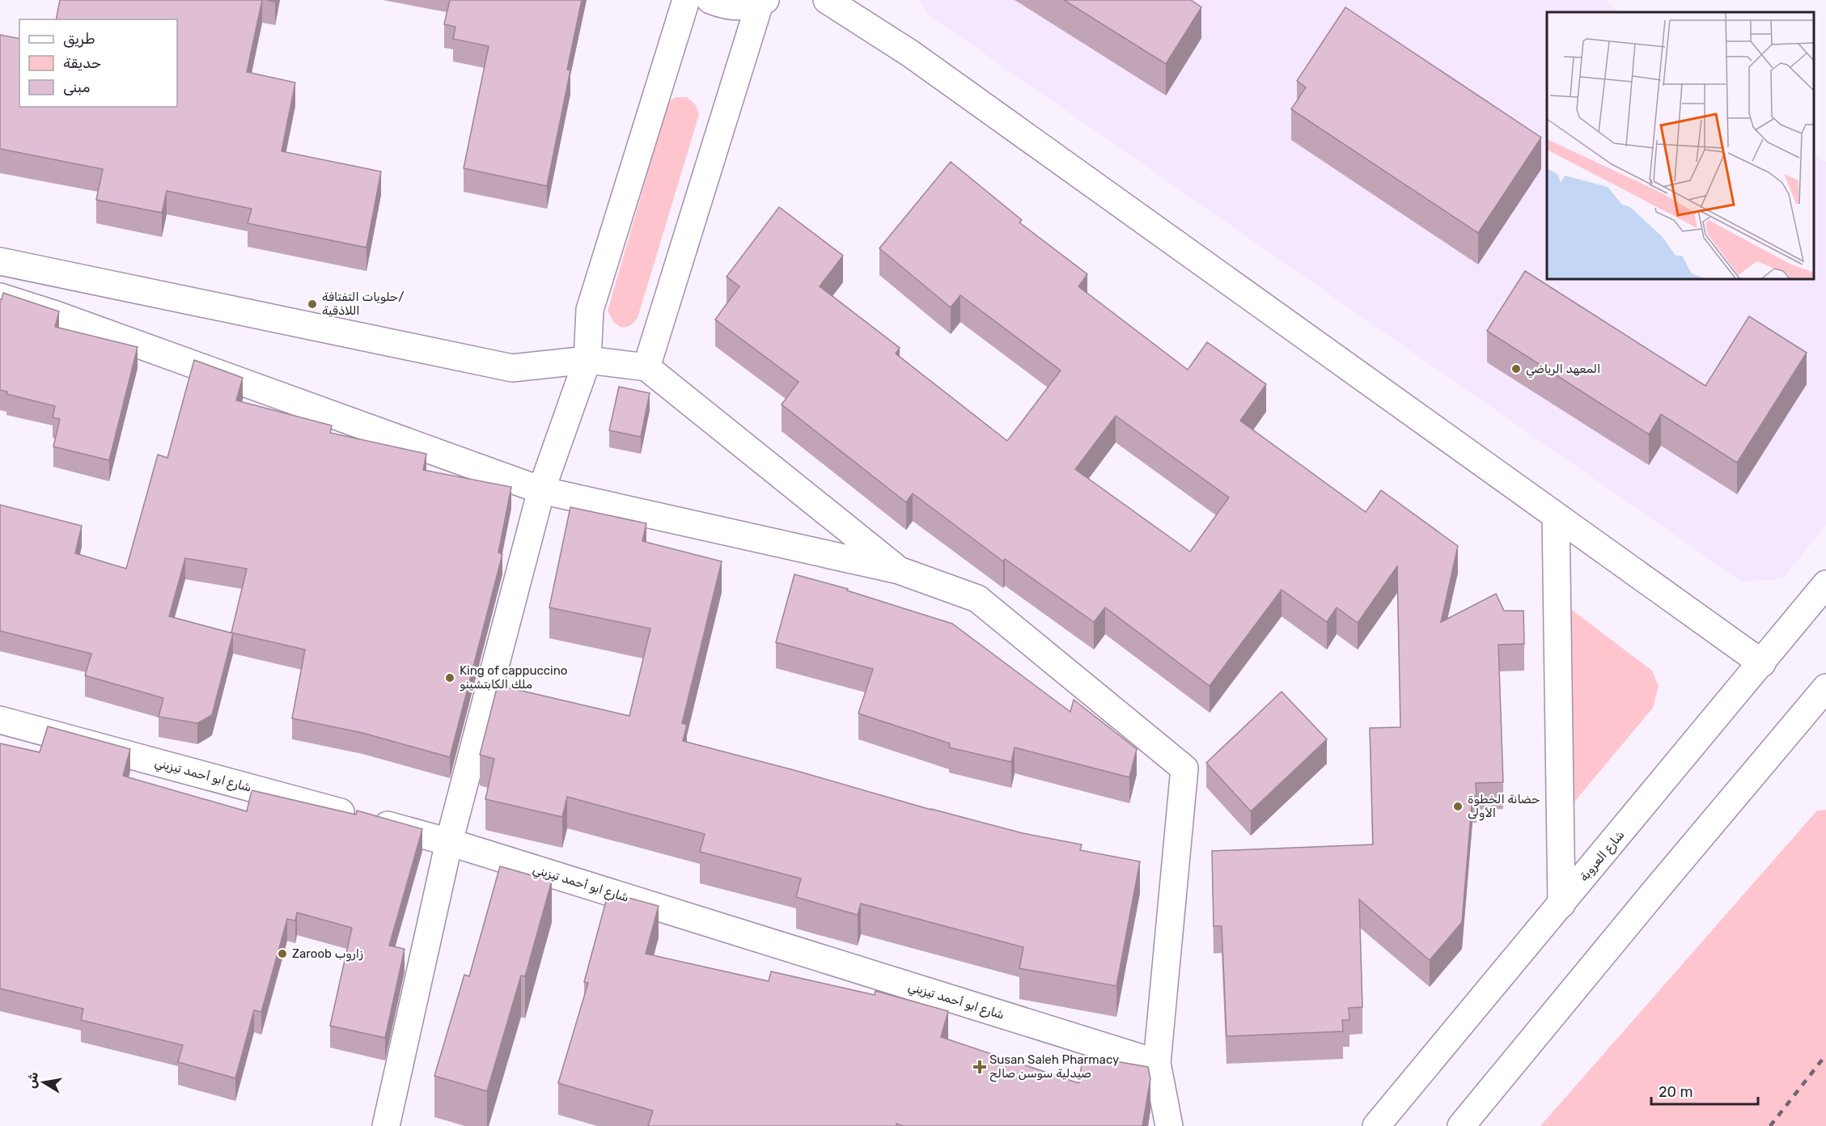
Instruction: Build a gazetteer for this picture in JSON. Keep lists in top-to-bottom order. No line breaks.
{"streets":{"street":["شارع ابو أحمد تيزيني","شارع العروبة"]},"places":{"other":["حلويات التفتافة/ اللاذقية","المعهد الرياضي","King of cappuccino ملك الكابتشينو","حضانة الخطوة الأولى","Zaroob زاروب"],"health":["Susan Saleh Pharmacy صيدلية سوسن صالح"]},"legend":["طريق","حديقة","مبنى"],"scale_bar":"20 m","north":"left"}
